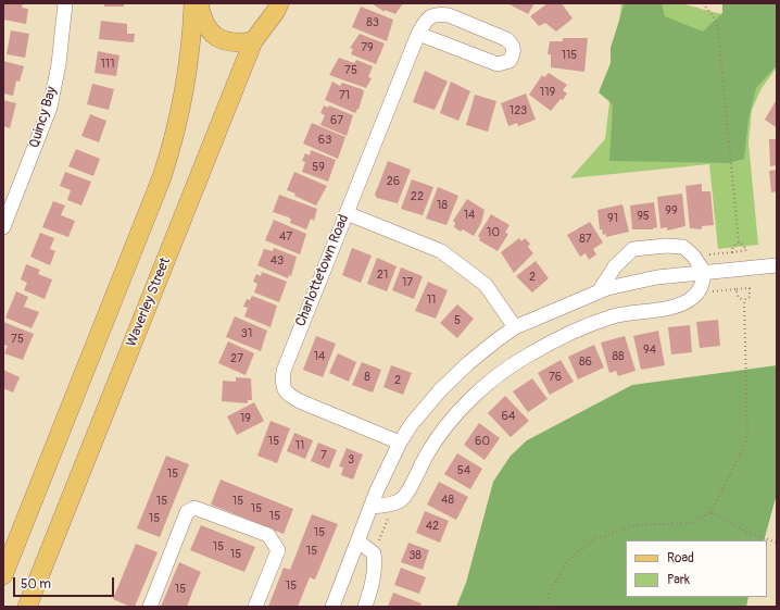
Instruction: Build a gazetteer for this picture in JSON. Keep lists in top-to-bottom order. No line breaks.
{"streets":{"main road":["Waverley Street"],"street":["Quincy Bay","Charlottetown Road"]},"house_numbers":["83","79","115","111","75","119","71","123","67","63","59","26","22","18","99","14","95","91","10","47","87","43","21","2","17","11","5","31","75","94","14","88","27","86","8","76","2","64","19","15","60","11","7","3","54","15","48","15","15","15","15","15","42","15","15","15","15","38","15","15"],"legend":["Road","Park"],"scale_bar":"50 m"}
